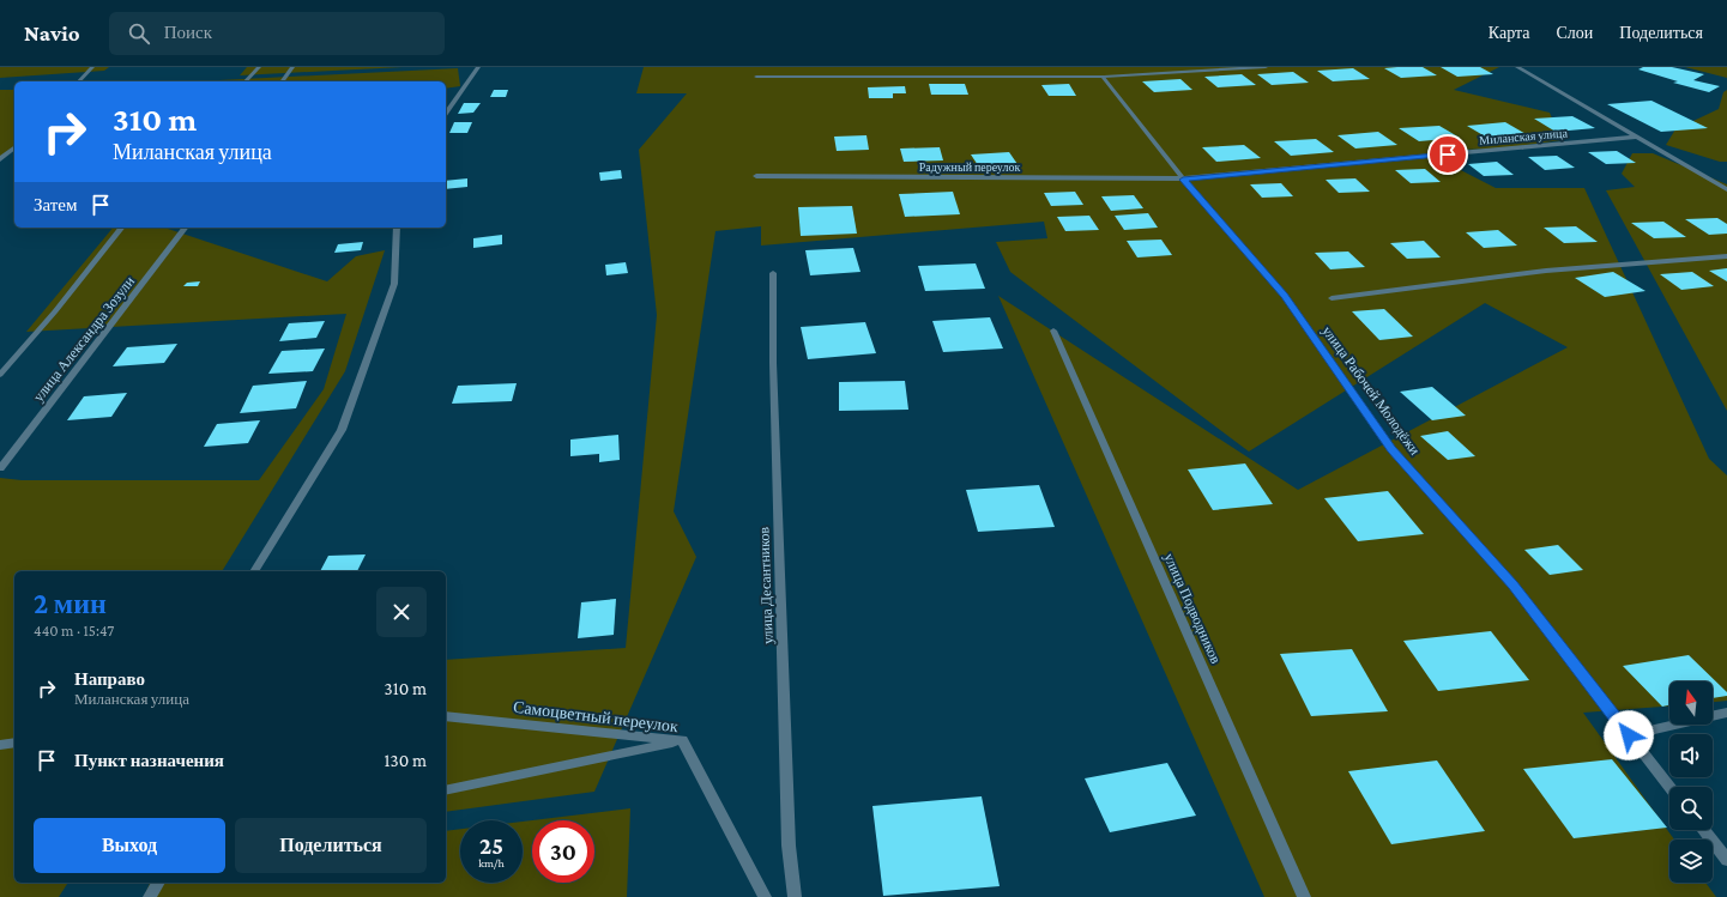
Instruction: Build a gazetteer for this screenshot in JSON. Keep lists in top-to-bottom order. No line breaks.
{"streets":{"street":["Миланская улица","Радужный переулок","улица Александра Зозули","улица Рабочей Молодёжи","улица Десантников","улица Подводников","Самоцветный переулок"]},"crossings":[["Миланская улица","Радужный переулок"],["Миланская улица","улица Рабочей Молодёжи"],["Радужный переулок","улица Рабочей Молодёжи"]],"north":"top","page":{"header":"Navio","search":"Поиск","nav":["Карта","Слои","Поделиться"],"turn":["310 m","Миланская улица"],"then":"Затем","heading":["2 мин","440 m · 15:47"],"list":[{"name":"Направо","note":"Миланская улица","value":"310 m"},{"name":"Пункт назначения","value":"130 m"}],"buttons":["Выход","Поделиться"],"speed":"25 km/h","limit":"30"}}
